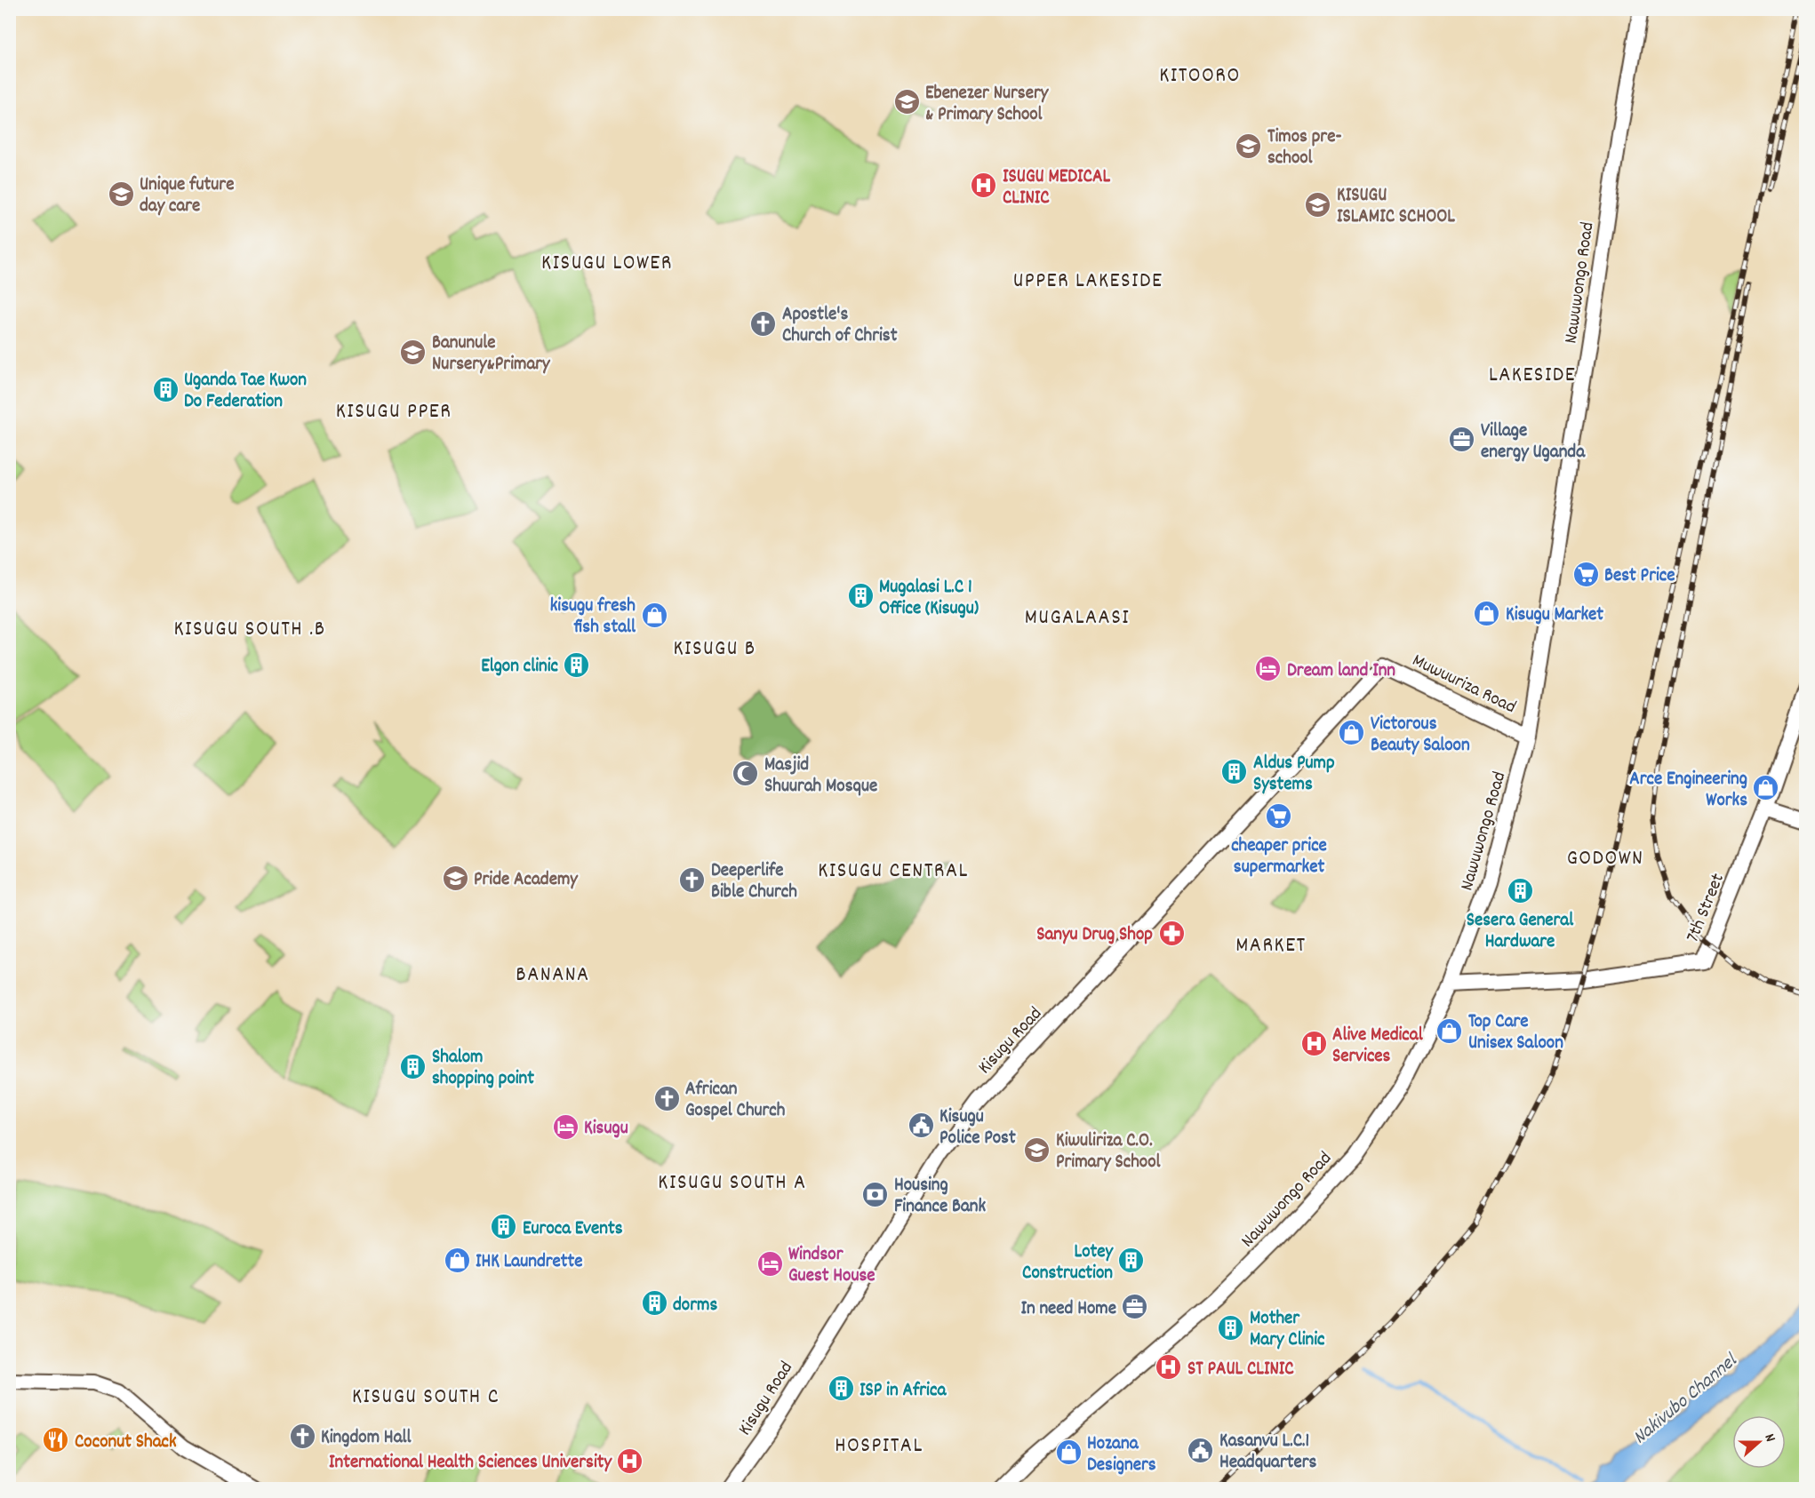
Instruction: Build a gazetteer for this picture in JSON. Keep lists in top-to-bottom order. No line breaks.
{"streets":{"street":["Nawuwongo Road","Muwuuriza Road","7th Street","Kisugu Road"]},"crossings":[["Nawuwongo Road","Muwuuriza Road"],["Nawuwongo Road","7th Street"],["Muwuuriza Road","Kisugu Road"]],"districts":["KITOORO","KISUGU LOWER","UPPER LAKESIDE","LAKESIDE","KISUGU PPER","MUGALAASI","KISUGU SOUTH .B","KISUGU B","GODOWN","KISUGU CENTRAL","MARKET","BANANA","KISUGU SOUTH A","KISUGU SOUTH C","HOSPITAL"],"water":["Nakivubo Channel"],"places":{"school or university":["Ebenezer Nursery & Primary School","Timos pre- school","Unique future day care","KISUGU ISLAMIC SCHOOL","Banunule Nursery&Primary","Pride Academy","Kiwuliriza C.O. Primary School"],"hospital":["ISUGU MEDICAL CLINIC","Alive Medical Services","ST PAUL CLINIC","International Health Sciences University"],"church":["Apostle's Church of Christ","Deeperlife Bible Church","African Gospel Church","Kingdom Hall"],"building":["Uganda Tae Kwon Do Federation","Mugalasi L.C 1 Office (Kisugu)","Elgon clinic","Aldus Pump Systems","Sesera General Hardware","Shalom shopping point","Euroca Events","Lotey Construction","dorms","Mother Mary Clinic","ISP in Africa"],"office":["Village energy Uganda","In need Home"],"supermarket":["Best Price","cheaper price supermarket"],"shop":["Kisugu Market","kisugu fresh fish stall","Victorous Beauty Saloon","Arce Engineering Works","Top Care Unisex Saloon","IHK Laundrette","Hozana Designers"],"hotel":["Dream land Inn","Kisugu","Windsor Guest House"],"mosque":["Masjid Shuurah Mosque"],"pharmacy":["Sanyu Drug Shop"],"public building":["Kisugu Police Post","Kasanvu L.C.1 Headquarters"],"bank":["Housing Finance Bank"],"restaurant":["Coconut Shack"]},"north":"right"}
